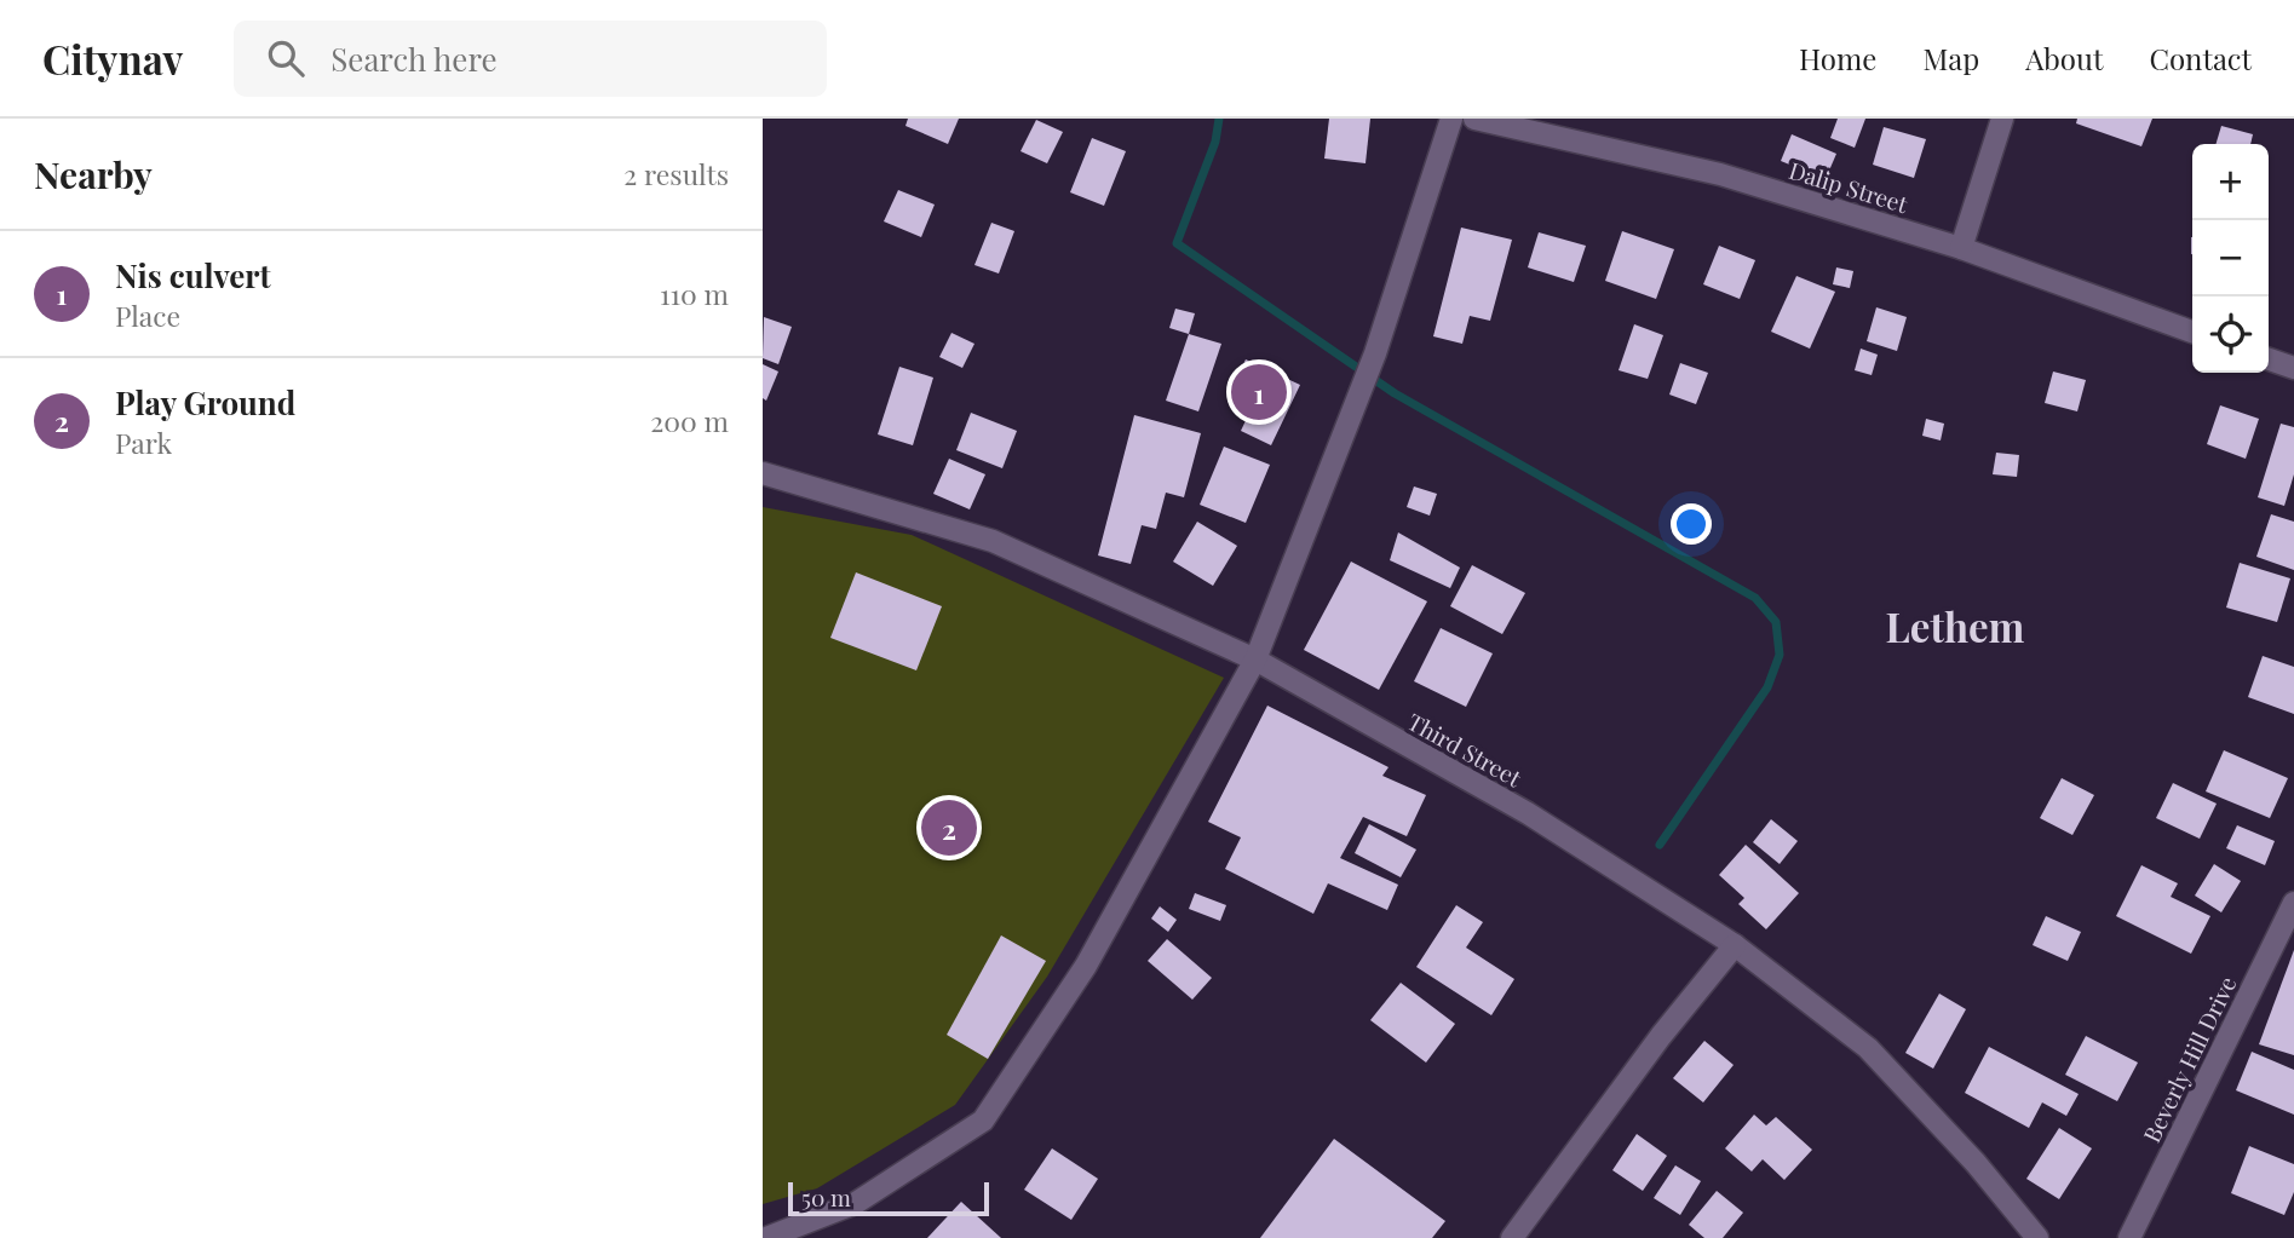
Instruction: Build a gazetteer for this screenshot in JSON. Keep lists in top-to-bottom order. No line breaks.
{"streets":{"street":["Dalip Street","Third Street","Beverly Hill Drive"]},"districts":["Lethem"],"scale_bar":"50 m","page":{"header":"Citynav","search":"Search here","nav":["Home","Map","About","Contact"],"heading":["Nearby","2 results"],"map_buttons":["+","−"],"list":[{"mark":"1","name":"Nis culvert","note":"Place","value":"110 m"},{"mark":"2","name":"Play Ground","note":"Park","value":"200 m"}],"pins":["1","2"],"scale":"50 m"}}
